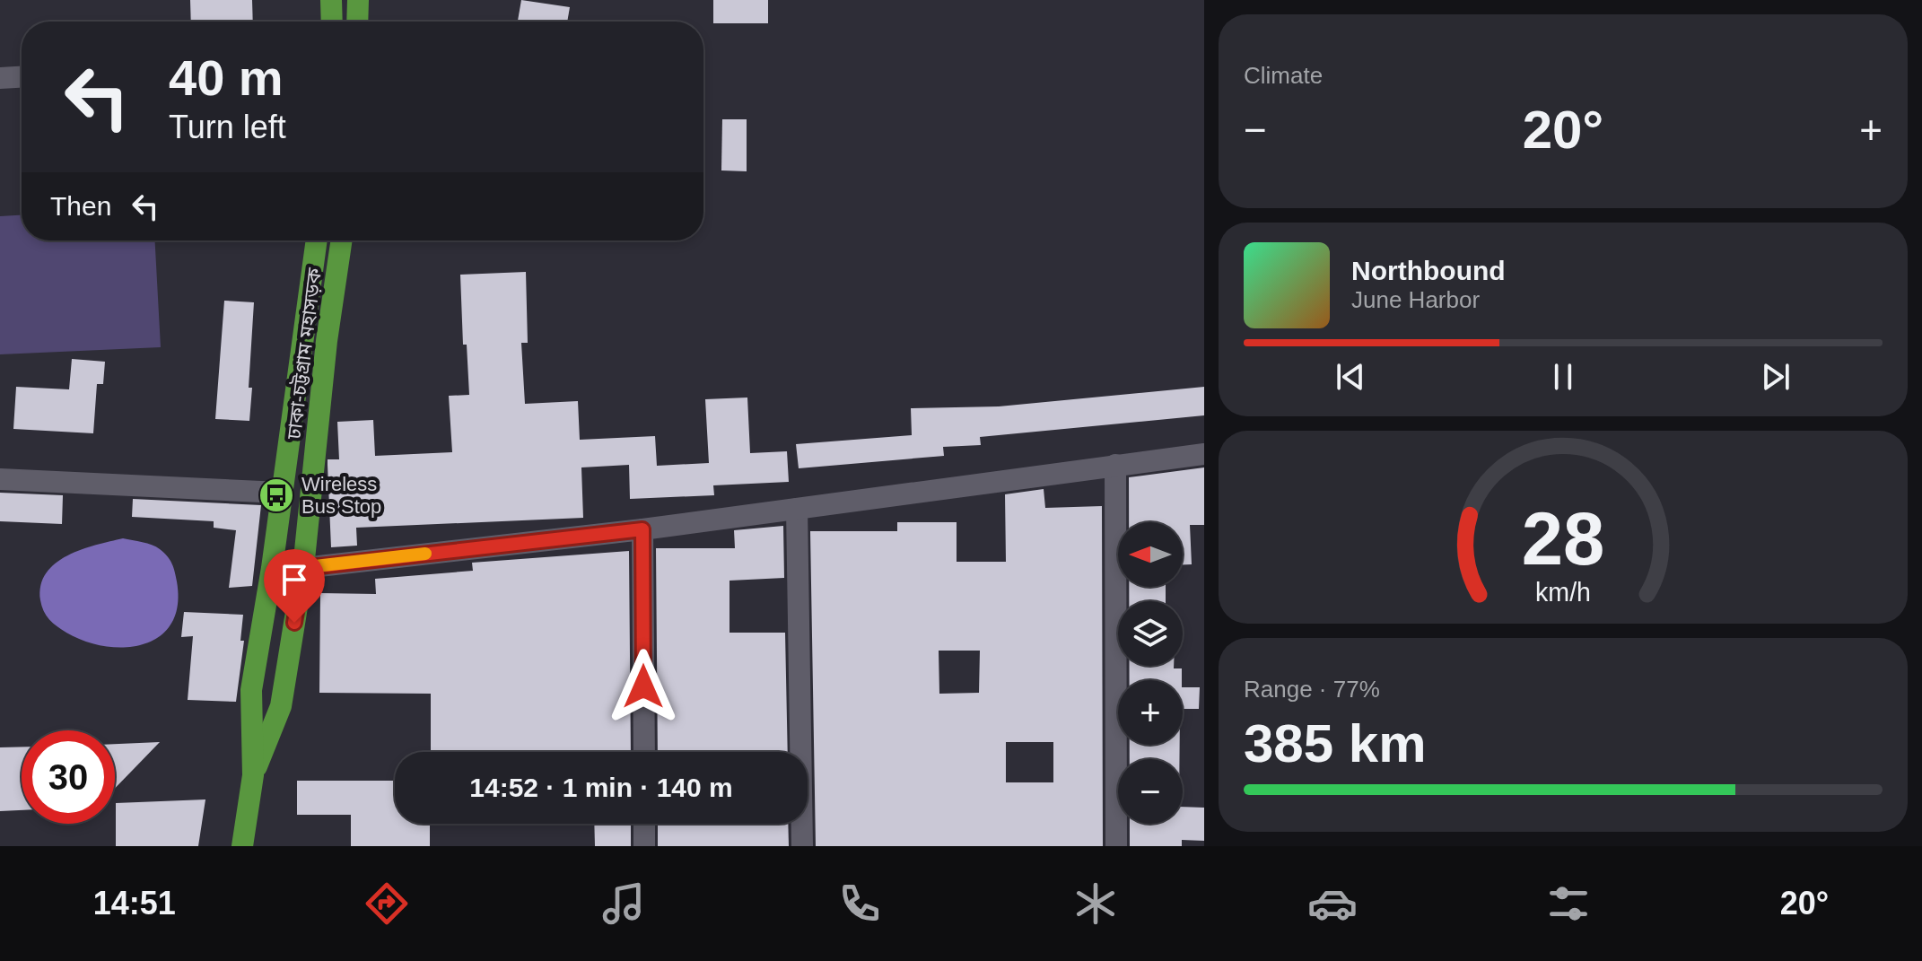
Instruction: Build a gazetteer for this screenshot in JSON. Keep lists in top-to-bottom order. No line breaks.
{"streets":{"highway":["ঢাকা-চট্টগ্রাম মহাসড়ক"]},"places":{"bus stop":["Wireless Bus Stop"]},"north":"left","page":{"tile":["Climate",["Range · 77%","385 km"]],"turn":["40 m","Turn left"],"heat":["−","20°","+"],"then":"Then","song":["Northbound","June Harbor"],"map_buttons":["+","−"],"limit":"30","trip":"14:52 · 1 min · 140 m","tabs":["14:51","20°"],"gauge":["28","km/h"]}}
